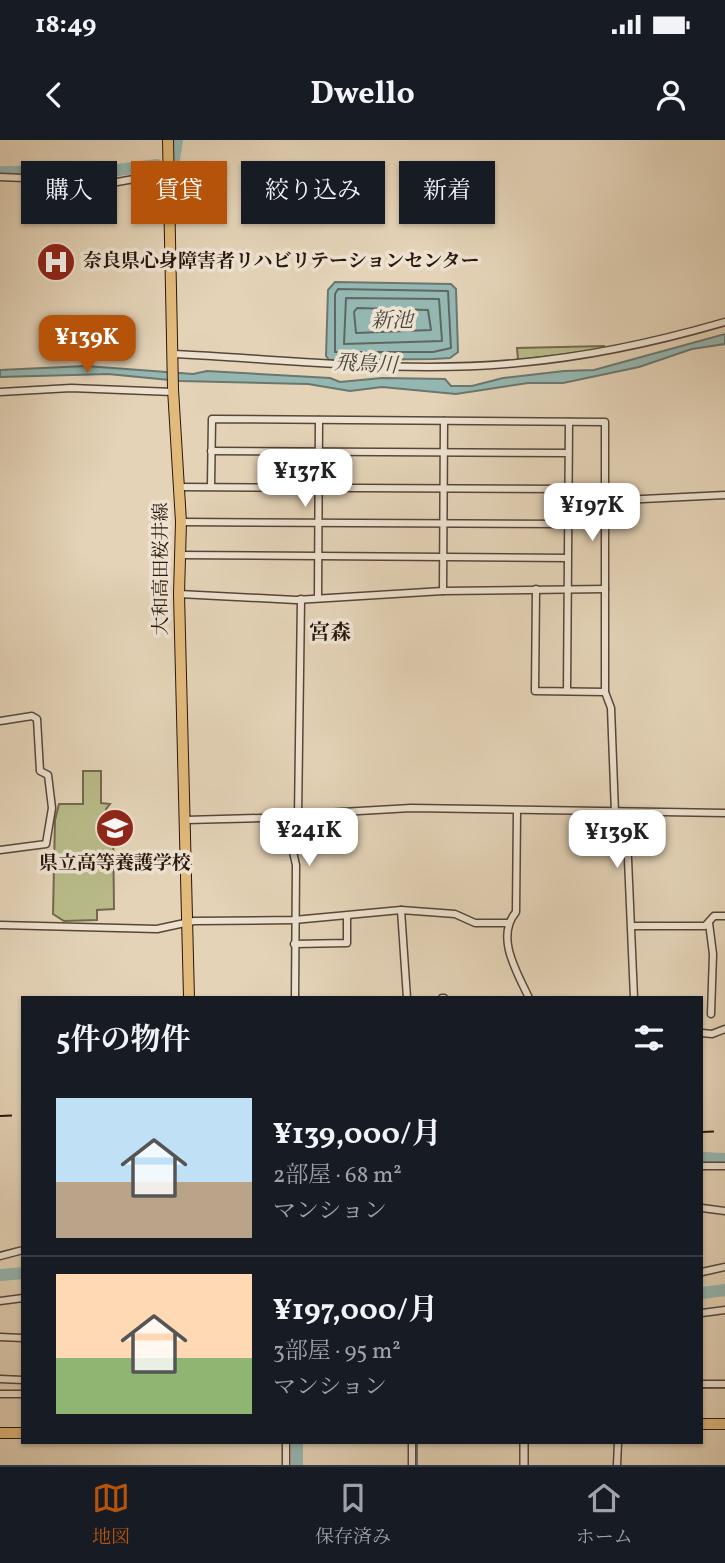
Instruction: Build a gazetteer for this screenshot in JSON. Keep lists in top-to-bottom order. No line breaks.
{"streets":{"main road":["大和高田桜井線"]},"districts":["宮森"],"water":["新池","飛鳥川"],"places":{"hospital":["奈良県心身障害者リハビリテーションセンター"],"school or university":["県立高等養護学校"]},"page":{"status":"18:49","header":"Dwello","chip":["購入","賃貸","絞り込み","新着"],"price":["¥139K","¥137K","¥197K","¥241K","¥139K"],"heading":"5件の物件","list":[{"name":"¥139,000/月","note":"2部屋 · 68 m² · マンション"},{"name":"¥197,000/月","note":"3部屋 · 95 m² · マンション"}],"tabs":["地図","保存済み","ホーム"]}}
